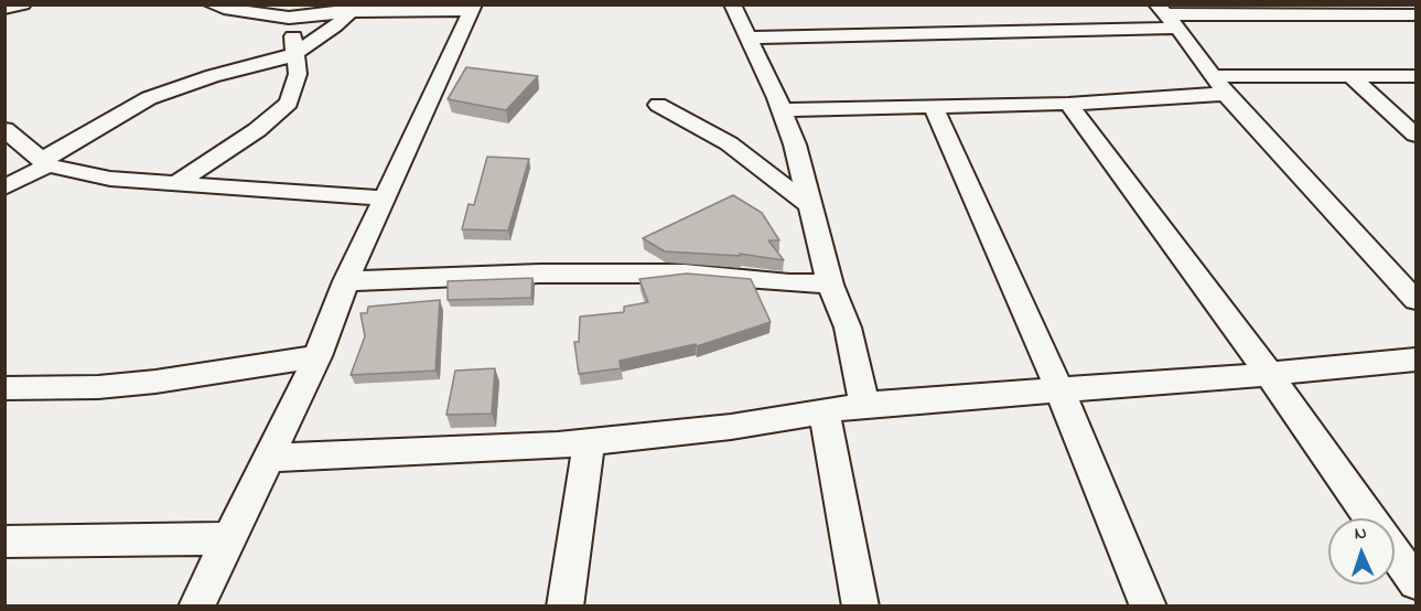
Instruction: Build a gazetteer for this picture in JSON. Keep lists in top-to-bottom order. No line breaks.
{"north":"top"}
